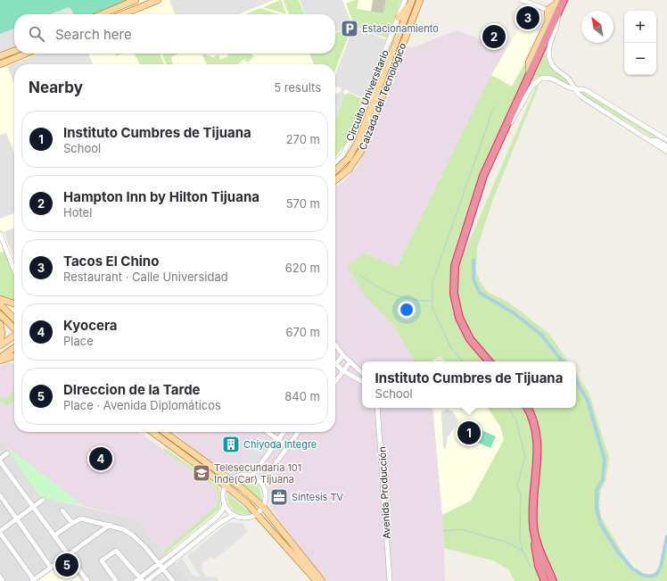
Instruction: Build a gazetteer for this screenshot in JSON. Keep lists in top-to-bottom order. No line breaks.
{"streets":{"main road":["Calzada del Tecnológico"],"street":["Circuito Universitario","Avenida Producción"]},"places":{"parking":["Estacionamiento"],"building":["Chiyoda Integre"],"school or university":["Telesecundaria 101 Inde(Car) Tijuana"],"office":["Síntesis TV"]},"north":"top left","page":{"pins":["3","2","1","4","5"],"map_buttons":["+","−"],"search":"Search here","heading":["Nearby","5 results"],"list":[{"mark":"1","name":"Instituto Cumbres de Tijuana","note":"School","value":"270 m"},{"mark":"2","name":"Hampton Inn by Hilton Tijuana","note":"Hotel","value":"570 m"},{"mark":"3","name":"Tacos El Chino","note":"Restaurant · Calle Universidad","value":"620 m"},{"mark":"4","name":"Kyocera","note":"Place","value":"670 m"},{"mark":"5","name":"DIreccion de la Tarde","note":"Place · Avenida Diplomáticos","value":"840 m"}],"popup":["Instituto Cumbres de Tijuana","School"]}}
